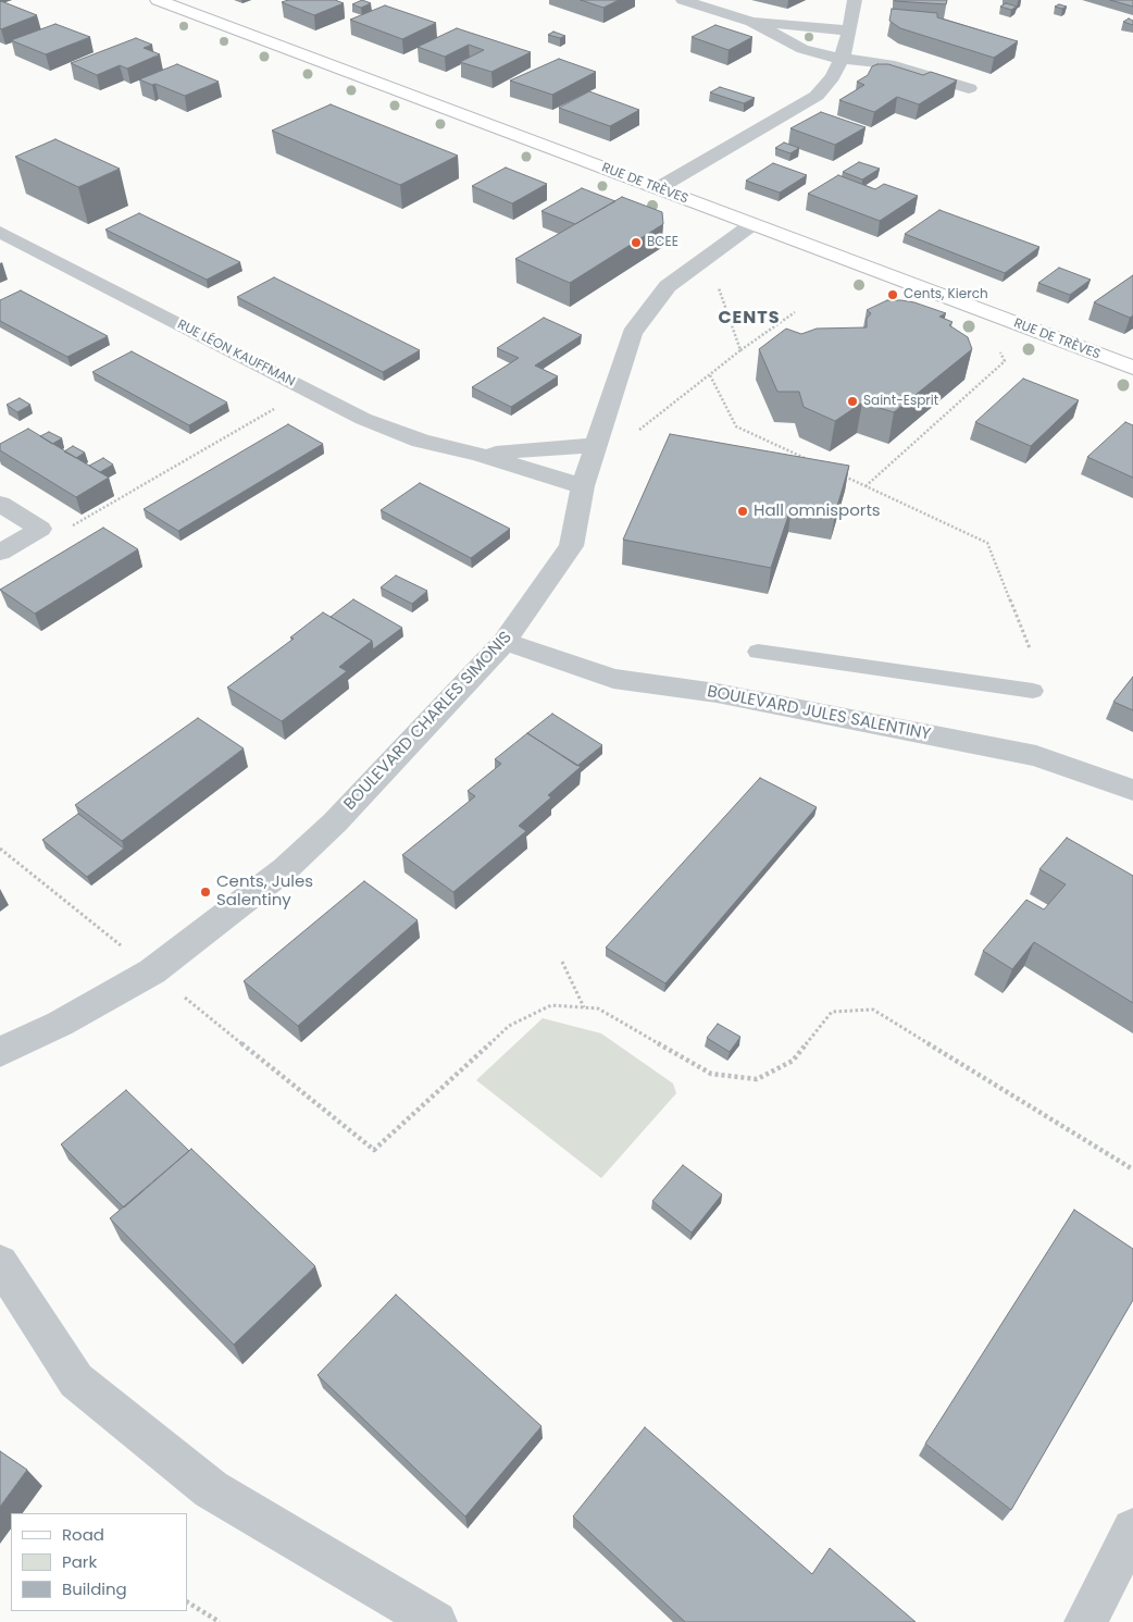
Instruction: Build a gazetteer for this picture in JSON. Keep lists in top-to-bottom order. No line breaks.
{"streets":{"main road":["RUE DE TRÈVES"],"street":["RUE LÉON KAUFFMAN","BOULEVARD JULES SALENTINY","BOULEVARD CHARLES SIMONIS"]},"crossings":[["RUE DE TRÈVES","BOULEVARD CHARLES SIMONIS"],["RUE LÉON KAUFFMAN","BOULEVARD CHARLES SIMONIS"],["BOULEVARD JULES SALENTINY","BOULEVARD CHARLES SIMONIS"]],"districts":["CENTS"],"places":["BCEE","Cents, Kierch","Saint-Esprit","Hall omnisports","Cents, Jules Salentiny"],"legend":["Road","Park","Building"]}
